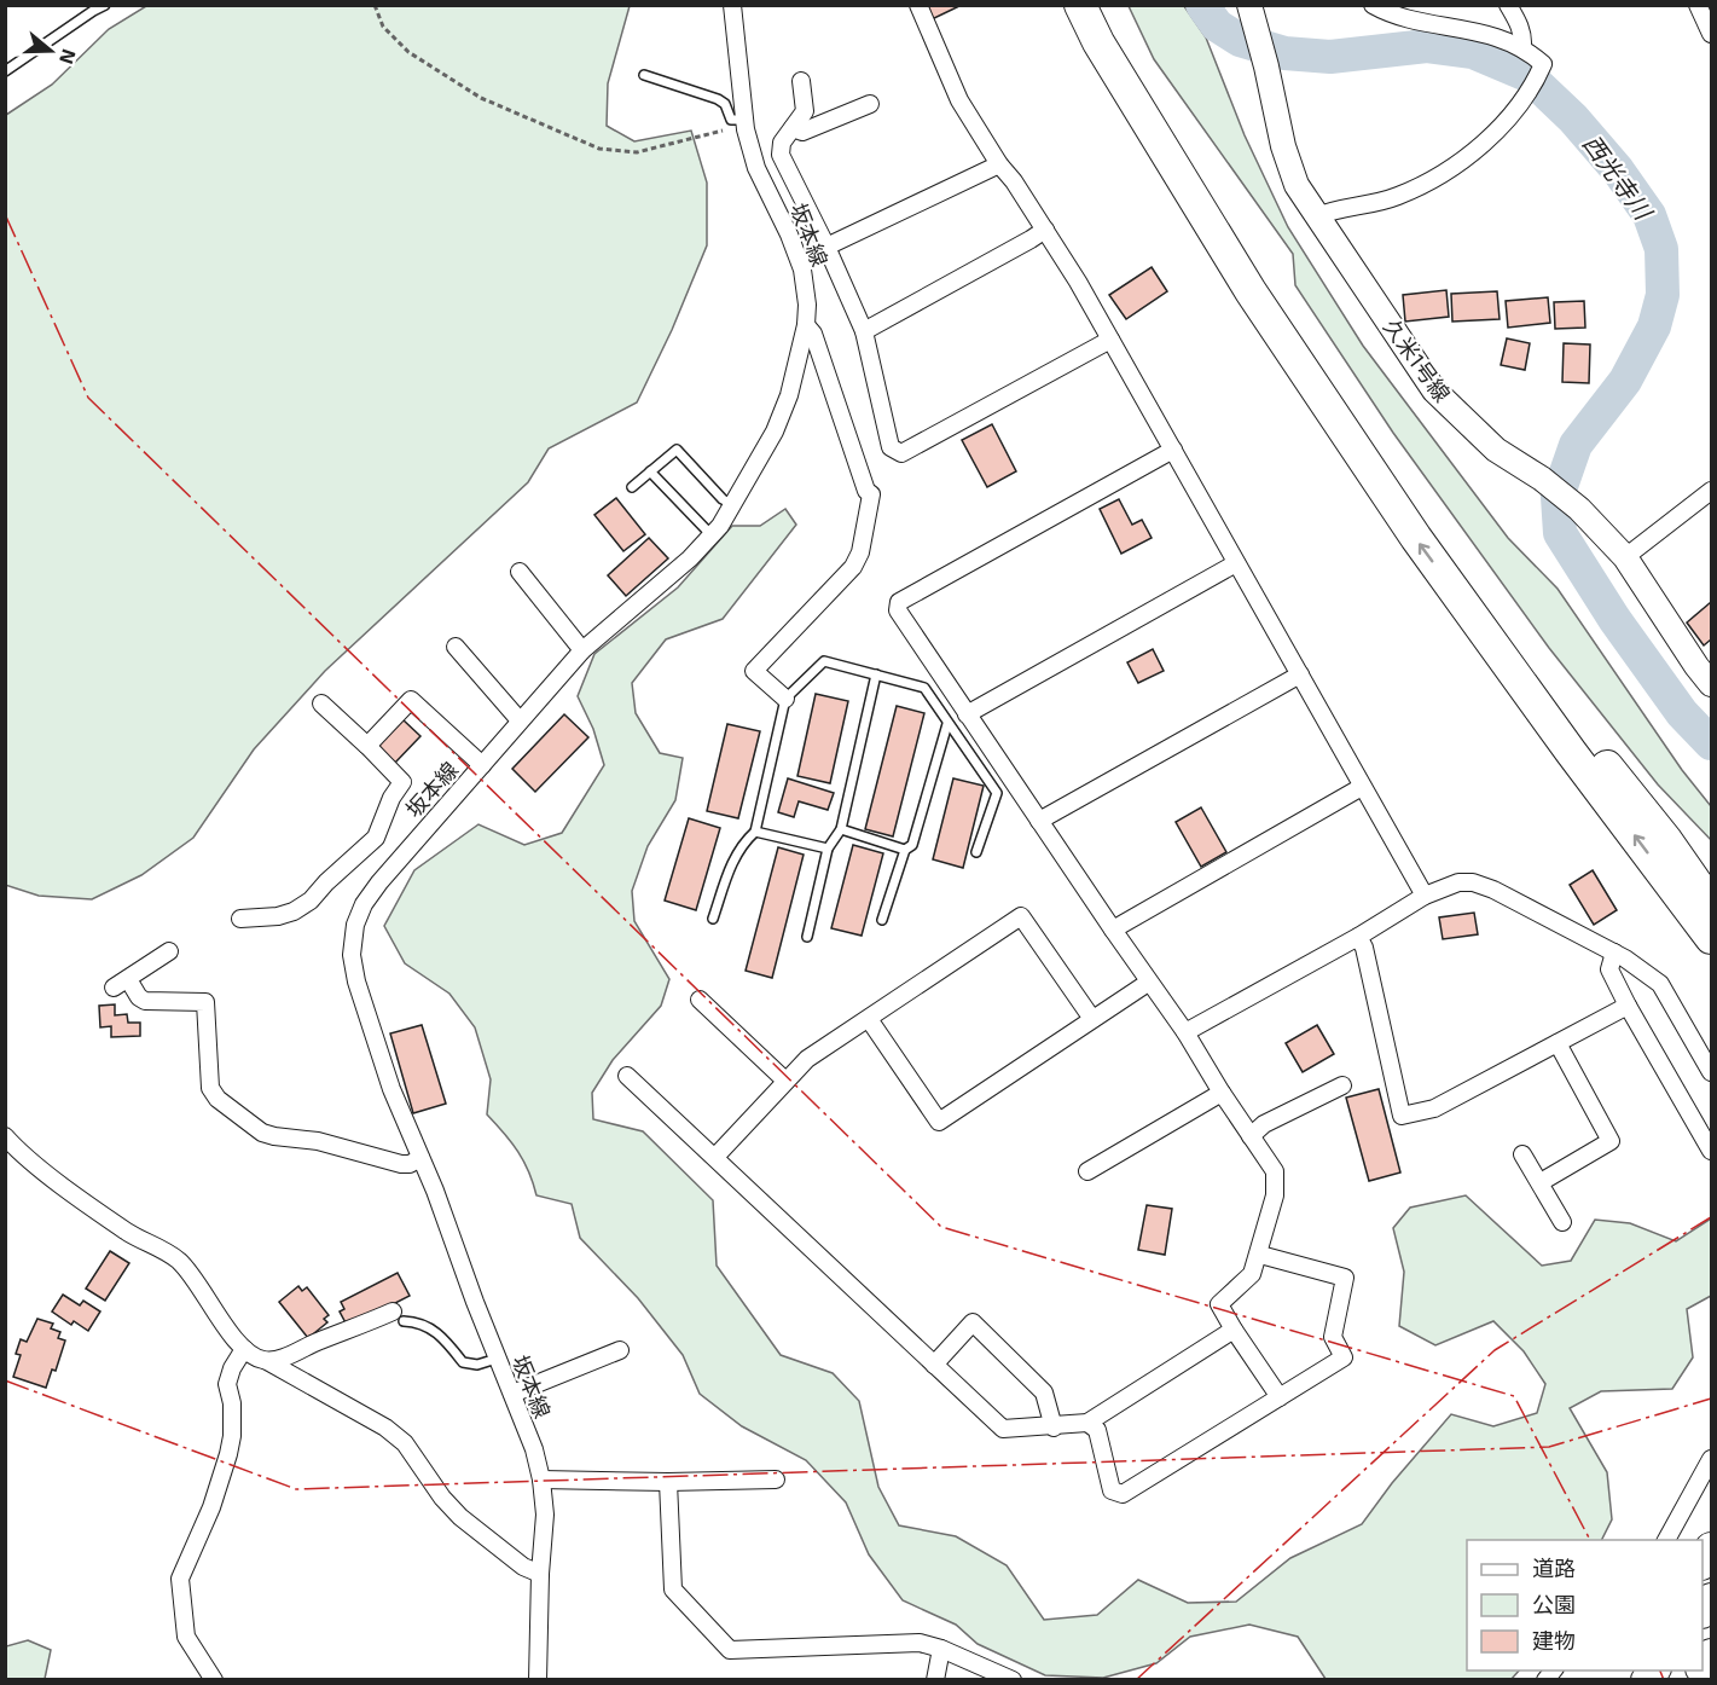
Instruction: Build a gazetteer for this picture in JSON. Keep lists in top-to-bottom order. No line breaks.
{"streets":{"street":["坂本線","久米1号線"]},"water":["西光寺川"],"legend":["道路","公園","建物"],"north":"right"}
